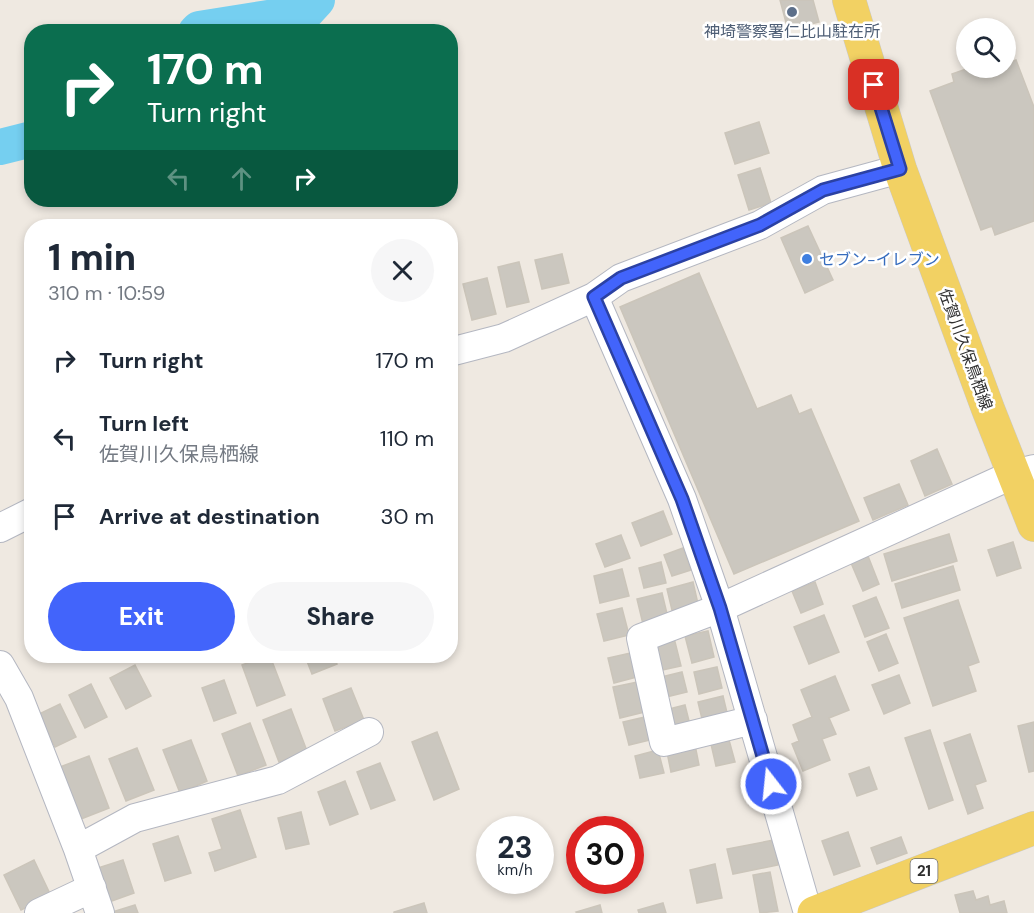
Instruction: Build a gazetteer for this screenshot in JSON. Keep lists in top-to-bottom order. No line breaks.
{"streets":{"main road":["佐賀川久保鳥栖線","21"]},"places":["神埼警察署仁比山駐在所","セブン-イレブン"],"page":{"turn":["170 m","Turn right"],"heading":["1 min","310 m · 10:59"],"list":[{"name":"Turn right","value":"170 m"},{"name":"Turn left","note":"佐賀川久保鳥栖線","value":"110 m"},{"name":"Arrive at destination","value":"30 m"}],"buttons":["Exit","Share"],"speed":"23 km/h","limit":"30"}}
